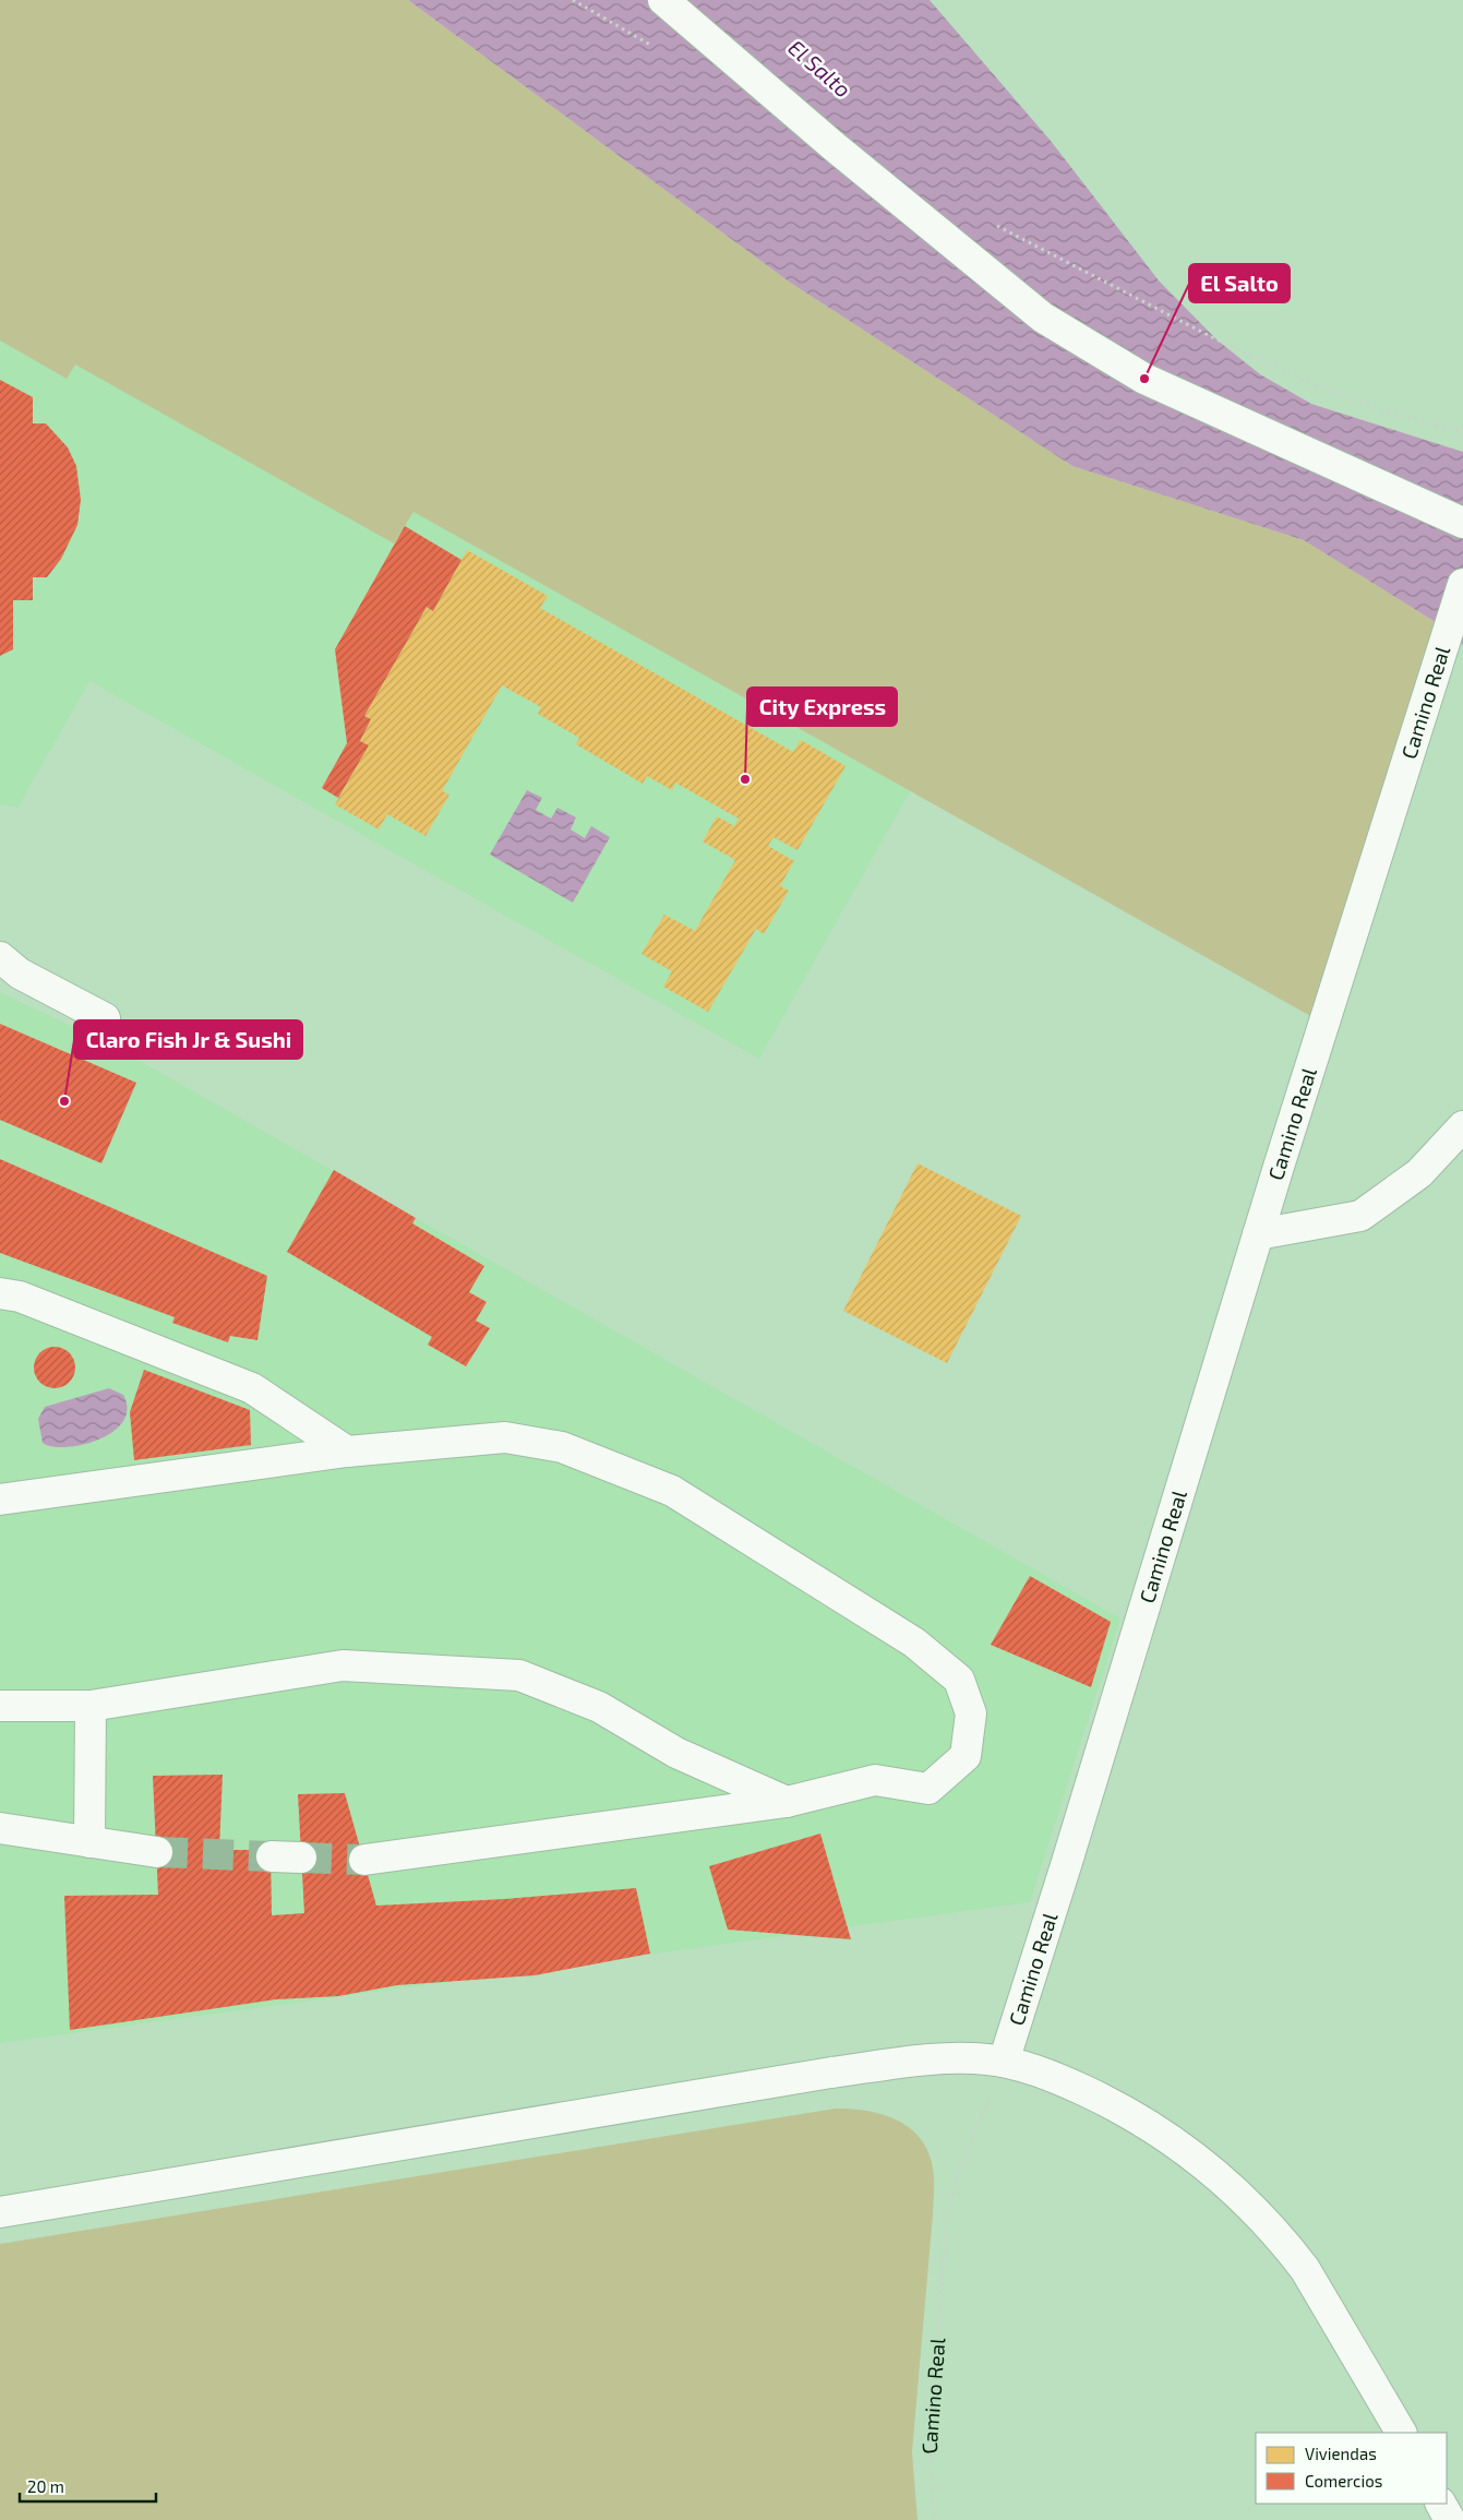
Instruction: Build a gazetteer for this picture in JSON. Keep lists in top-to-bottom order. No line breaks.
{"streets":{"street":["Camino Real"]},"water":["El Salto"],"places":["El Salto","City Express","Claro Fish Jr & Sushi"],"legend":["Viviendas","Comercios"],"scale_bar":"20 m"}
